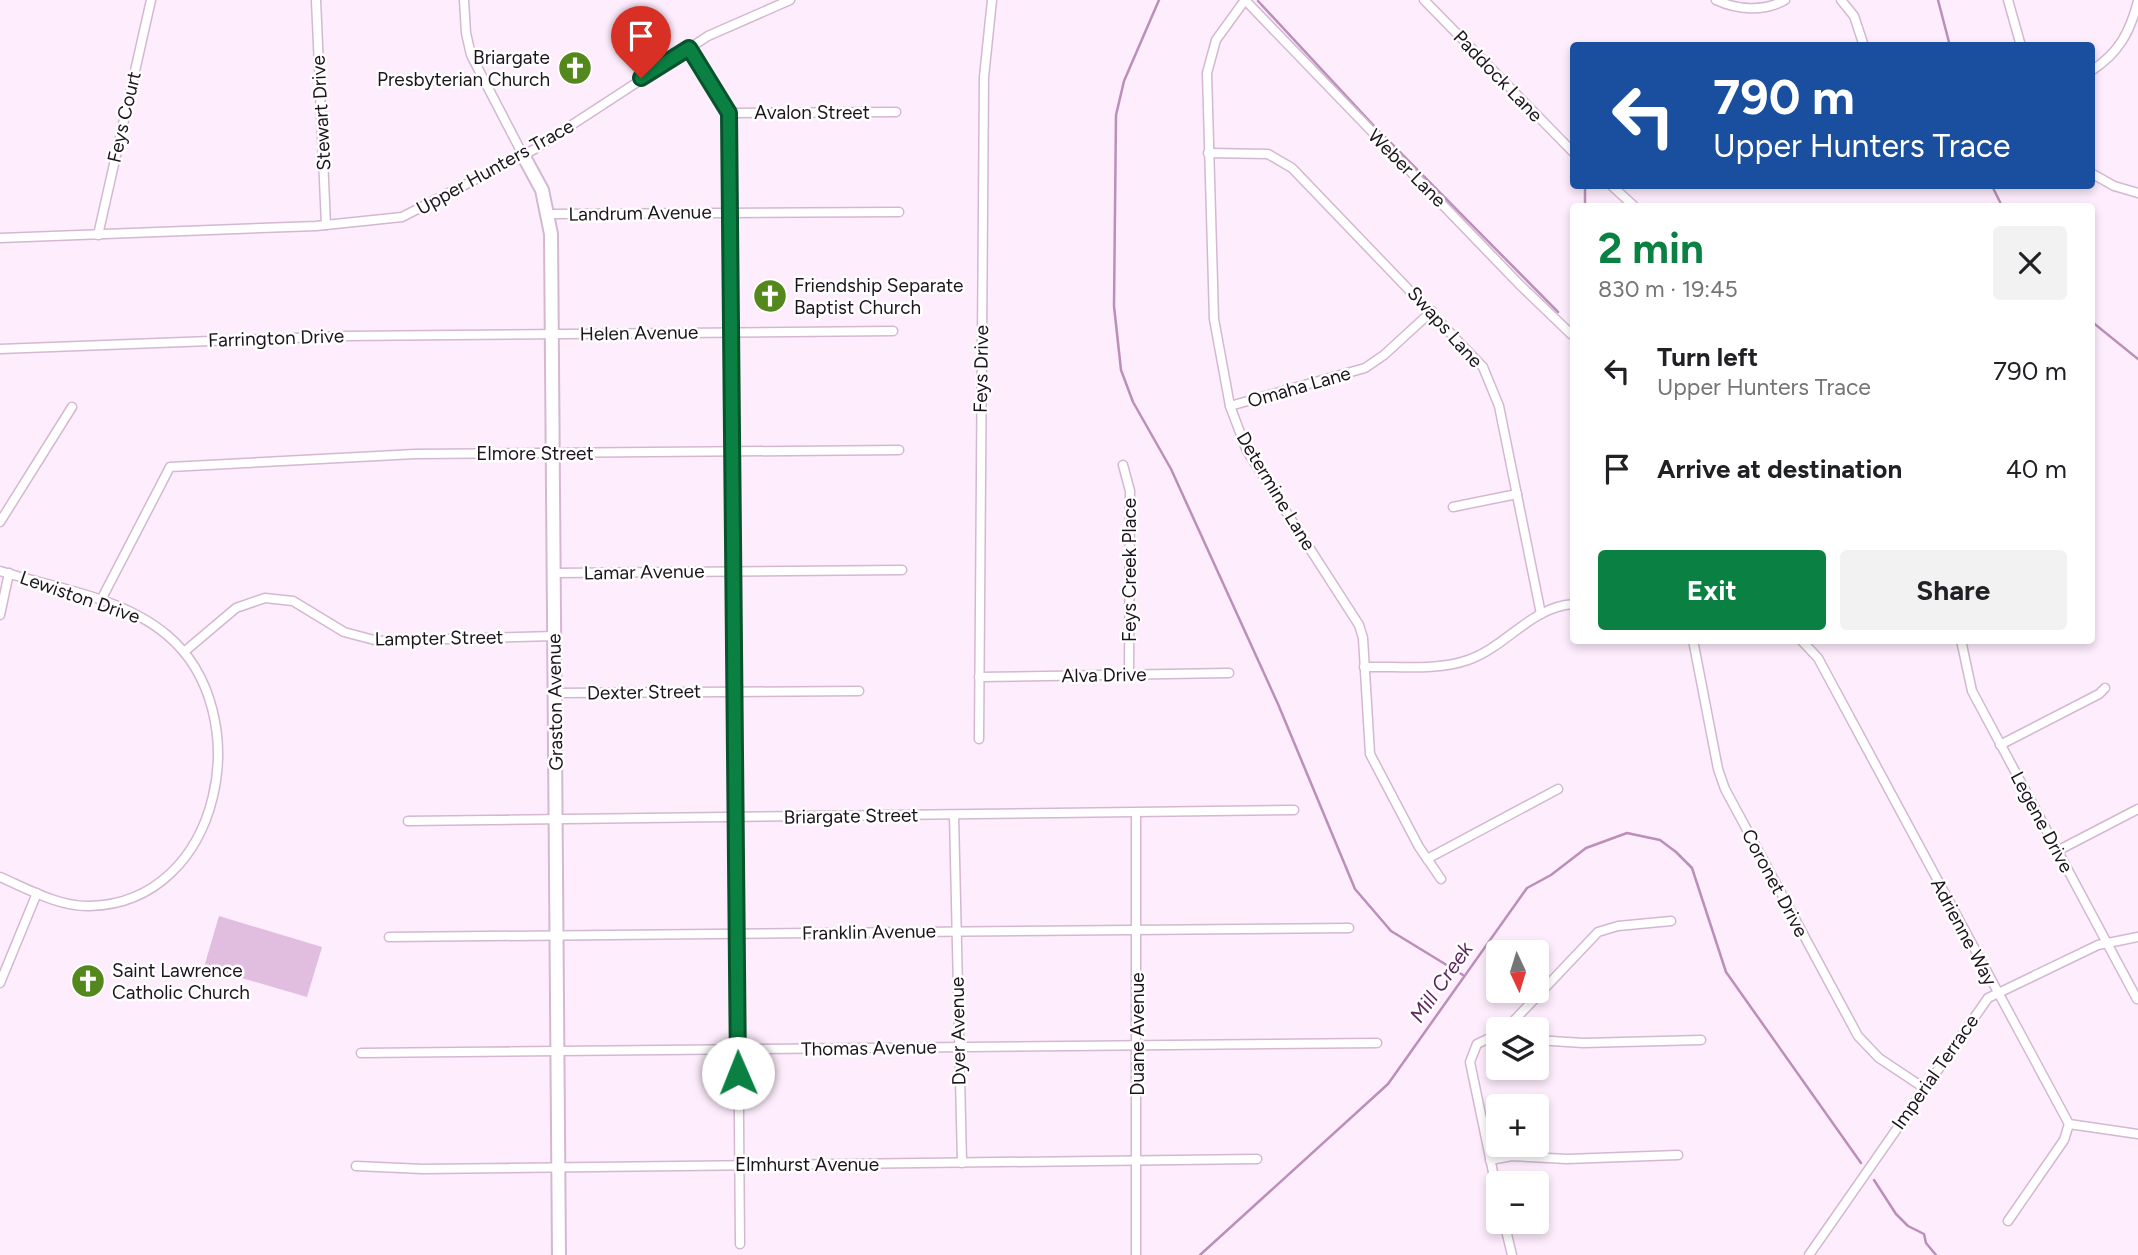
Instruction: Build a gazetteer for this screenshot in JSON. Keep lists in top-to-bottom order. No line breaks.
{"streets":{"street":["Paddock Lane","Avalon Street","Stewart Drive","Feys Court","Upper Hunters Trace","Weber Lane","Landrum Avenue","Swaps Lane","Helen Avenue","Farrington Drive","Feys Drive","Omaha Lane","Elmore Street","Determine Lane","Feys Creek Place","Lamar Avenue","Lewiston Drive","Lampter Street","Alva Drive","Dexter Street","Graston Avenue","Briargate Street","Legene Drive","Coronet Drive","Franklin Avenue","Adrienne Way","Dyer Avenue","Duane Avenue","Thomas Avenue","Imperial Terrace","Elmhurst Avenue"]},"crossings":[["Stewart Drive","Upper Hunters Trace"],["Feys Court","Upper Hunters Trace"],["Upper Hunters Trace","Graston Avenue"],["Weber Lane","Determine Lane"],["Landrum Avenue","Graston Avenue"],["Swaps Lane","Omaha Lane"],["Swaps Lane","Determine Lane"],["Helen Avenue","Farrington Drive"],["Helen Avenue","Graston Avenue"],["Farrington Drive","Graston Avenue"],["Feys Drive","Alva Drive"],["Omaha Lane","Determine Lane"],["Elmore Street","Lewiston Drive"],["Elmore Street","Graston Avenue"],["Feys Creek Place","Alva Drive"],["Lamar Avenue","Graston Avenue"],["Lewiston Drive","Lampter Street"],["Lampter Street","Graston Avenue"],["Dexter Street","Graston Avenue"],["Graston Avenue","Briargate Street"],["Graston Avenue","Franklin Avenue"],["Graston Avenue","Thomas Avenue"],["Graston Avenue","Elmhurst Avenue"],["Briargate Street","Dyer Avenue"],["Briargate Street","Duane Avenue"],["Legene Drive","Imperial Terrace"],["Coronet Drive","Imperial Terrace"],["Franklin Avenue","Dyer Avenue"],["Franklin Avenue","Duane Avenue"],["Adrienne Way","Imperial Terrace"],["Dyer Avenue","Thomas Avenue"],["Dyer Avenue","Elmhurst Avenue"],["Duane Avenue","Thomas Avenue"],["Duane Avenue","Elmhurst Avenue"]],"water":["Mill Creek"],"places":{"church":["Briargate Presbyterian Church","Friendship Separate Baptist Church","Saint Lawrence Catholic Church"]},"north":"bottom","page":{"turn":["790 m","Upper Hunters Trace"],"heading":["2 min","830 m · 19:45"],"list":[{"name":"Turn left","note":"Upper Hunters Trace","value":"790 m"},{"name":"Arrive at destination","value":"40 m"}],"buttons":["Exit","Share"],"map_buttons":["+","−"]}}
